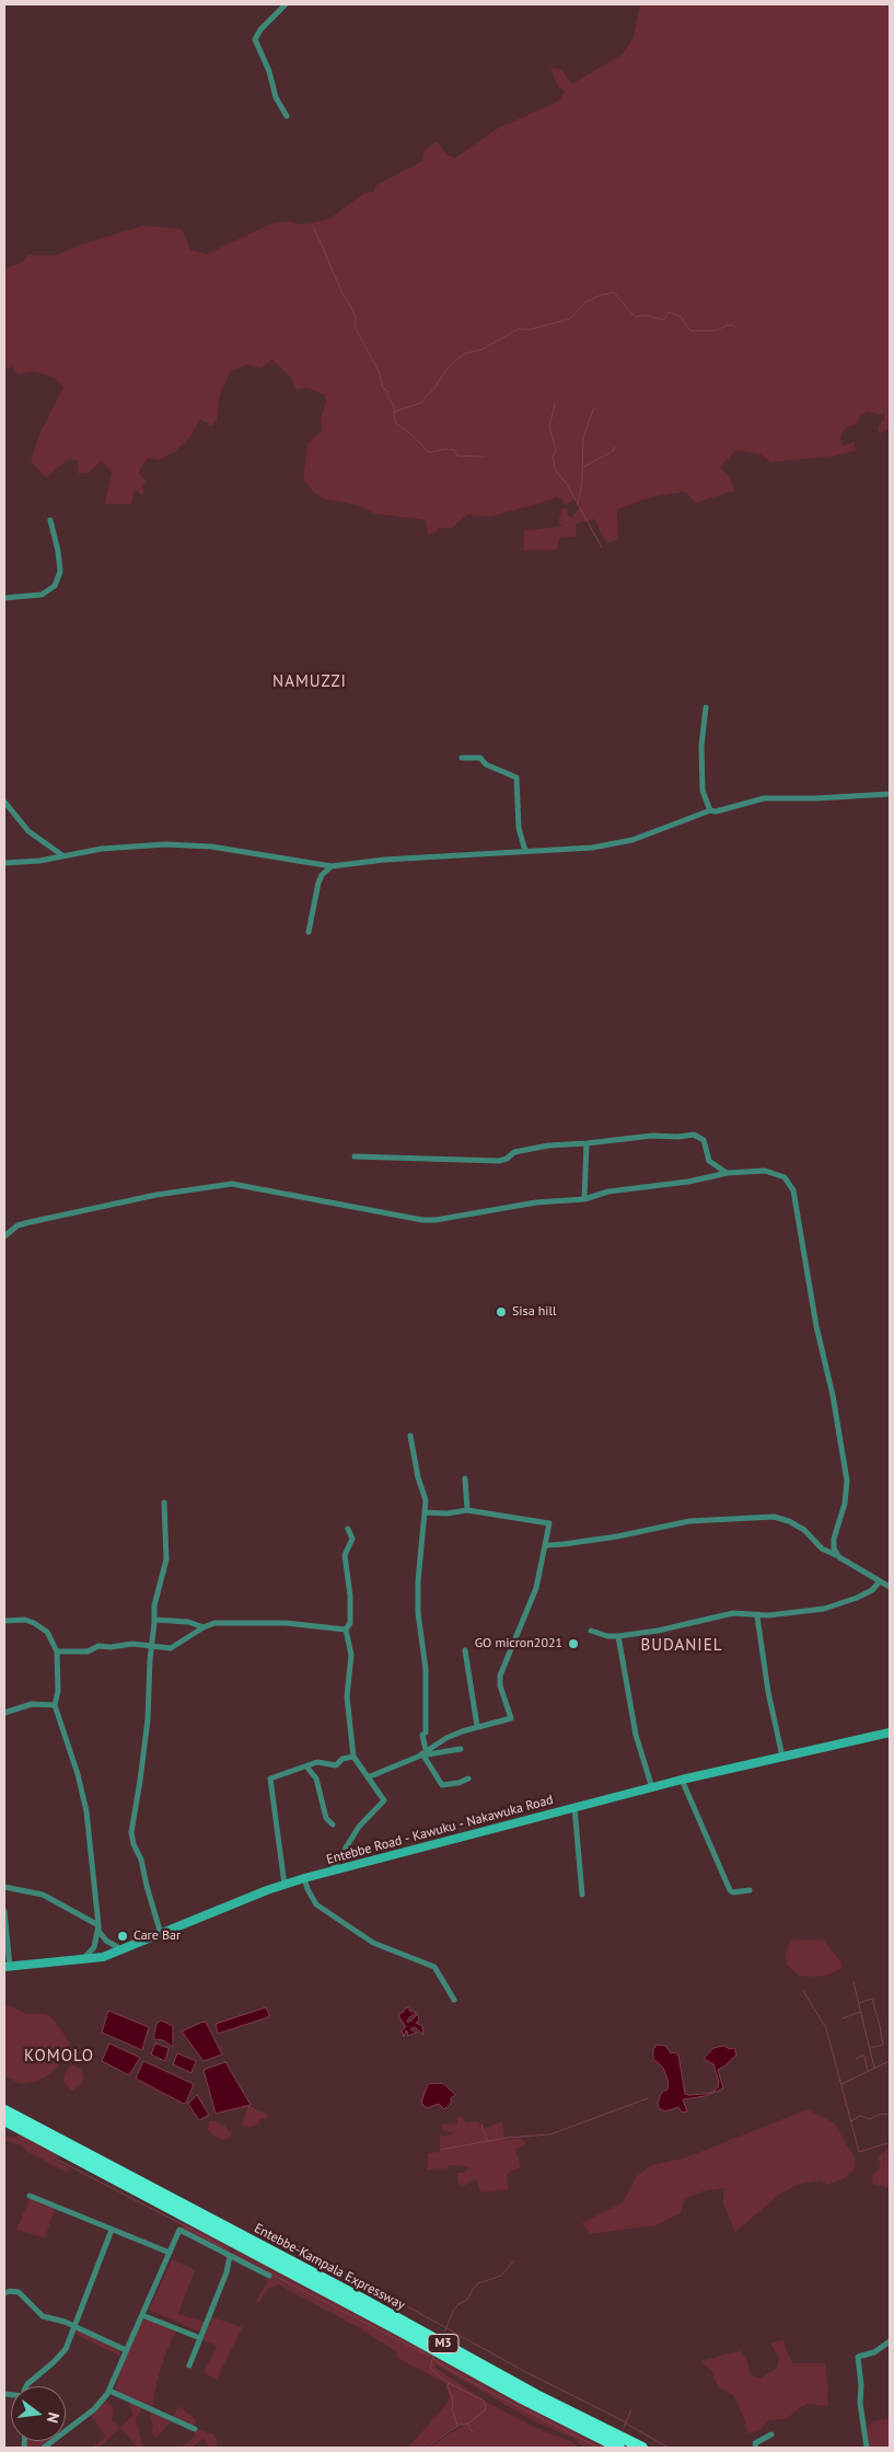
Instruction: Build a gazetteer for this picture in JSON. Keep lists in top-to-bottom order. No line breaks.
{"streets":{"highway":["Entebbe-Kampala Expressway","M3"],"main road":["Entebbe Road - Kawuku - Nakawuka Road"]},"districts":["NAMUZZI","BUDANIEL","KOMOLO"],"places":["Sisa hill","GO micron2021","Care Bar"],"north":"right"}
